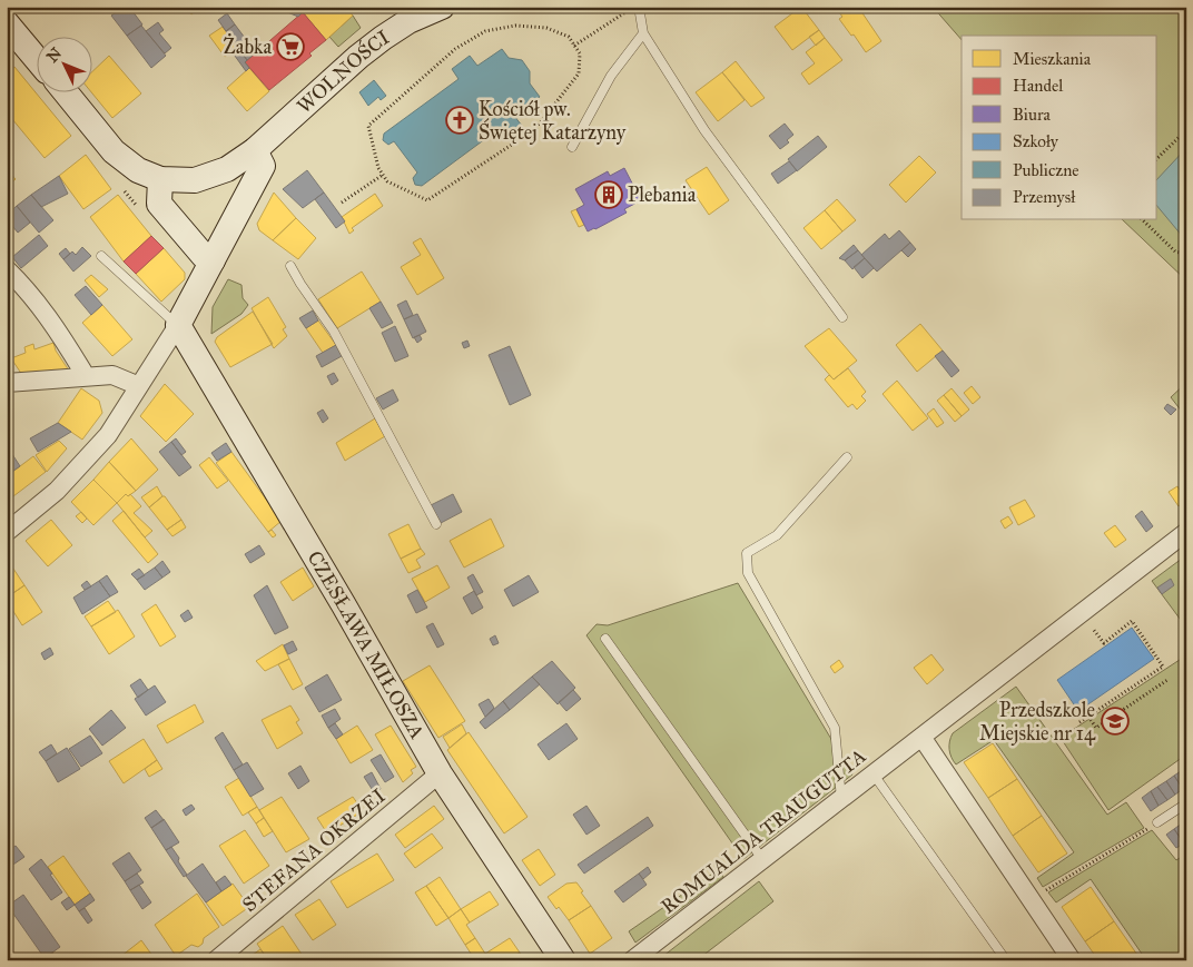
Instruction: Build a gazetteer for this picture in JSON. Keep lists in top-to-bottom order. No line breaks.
{"streets":{"street":["WOLNOŚCI","CZESŁAWA MIŁOSZA","ROMUALDA TRAUGUTTA","STEFANA OKRZEI"]},"crossings":[["CZESŁAWA MIŁOSZA","STEFANA OKRZEI"]],"places":{"supermarket":["Żabka"],"church":["Kościół pw. Świętej Katarzyny"],"building":["Plebania"],"school or university":["Przedszkole Miejskie nr 14"]},"legend":["Mieszkania","Handel","Biura","Szkoły","Publiczne","Przemysł"],"north":"top left"}
